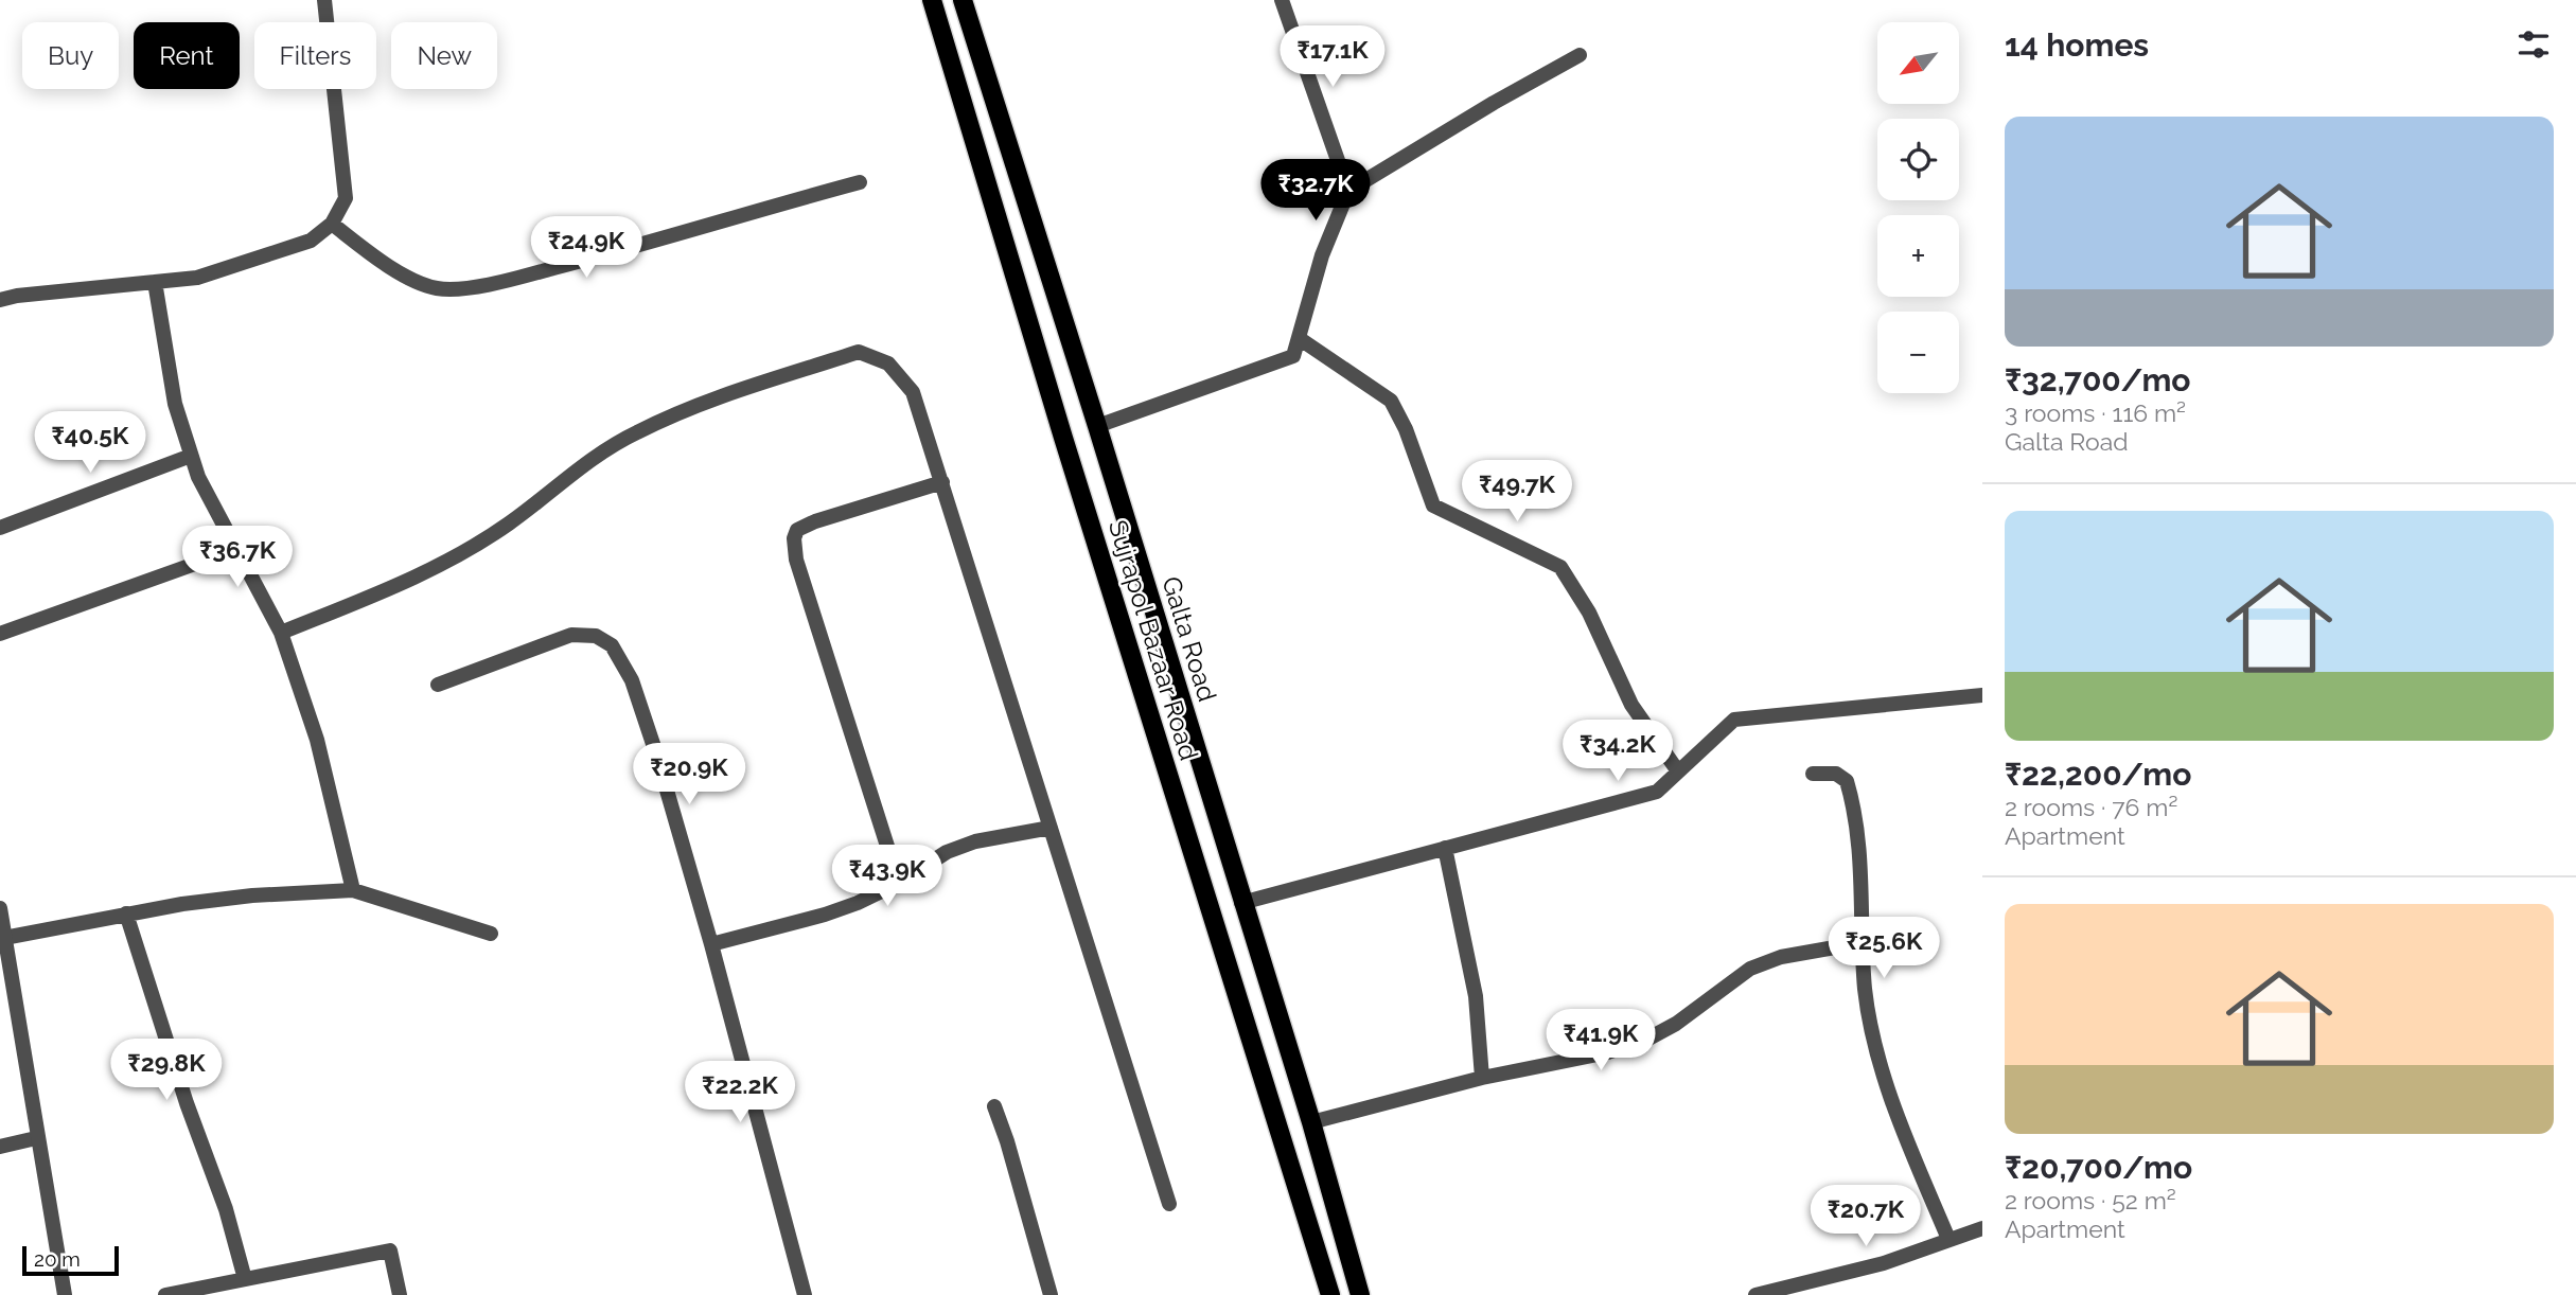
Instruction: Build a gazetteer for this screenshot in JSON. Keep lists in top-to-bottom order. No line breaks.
{"streets":{"main road":["Galta Road","Sujrapol Bazaar Road"]},"scale_bar":"20 m","north":"bottom left","page":{"heading":"14 homes","map_buttons":["+","−"],"chip":["Buy","Rent","Filters","New"],"price":["₹17.1K","₹32.7K","₹24.9K","₹40.5K","₹49.7K","₹36.7K","₹34.2K","₹20.9K","₹43.9K","₹25.6K","₹41.9K","₹29.8K","₹22.2K","₹20.7K"],"list":[{"name":"₹32,700/mo","note":"3 rooms · 116 m² · Galta Road"},{"name":"₹22,200/mo","note":"2 rooms · 76 m² · Apartment"},{"name":"₹20,700/mo","note":"2 rooms · 52 m² · Apartment"}],"scale":"20 m"}}
